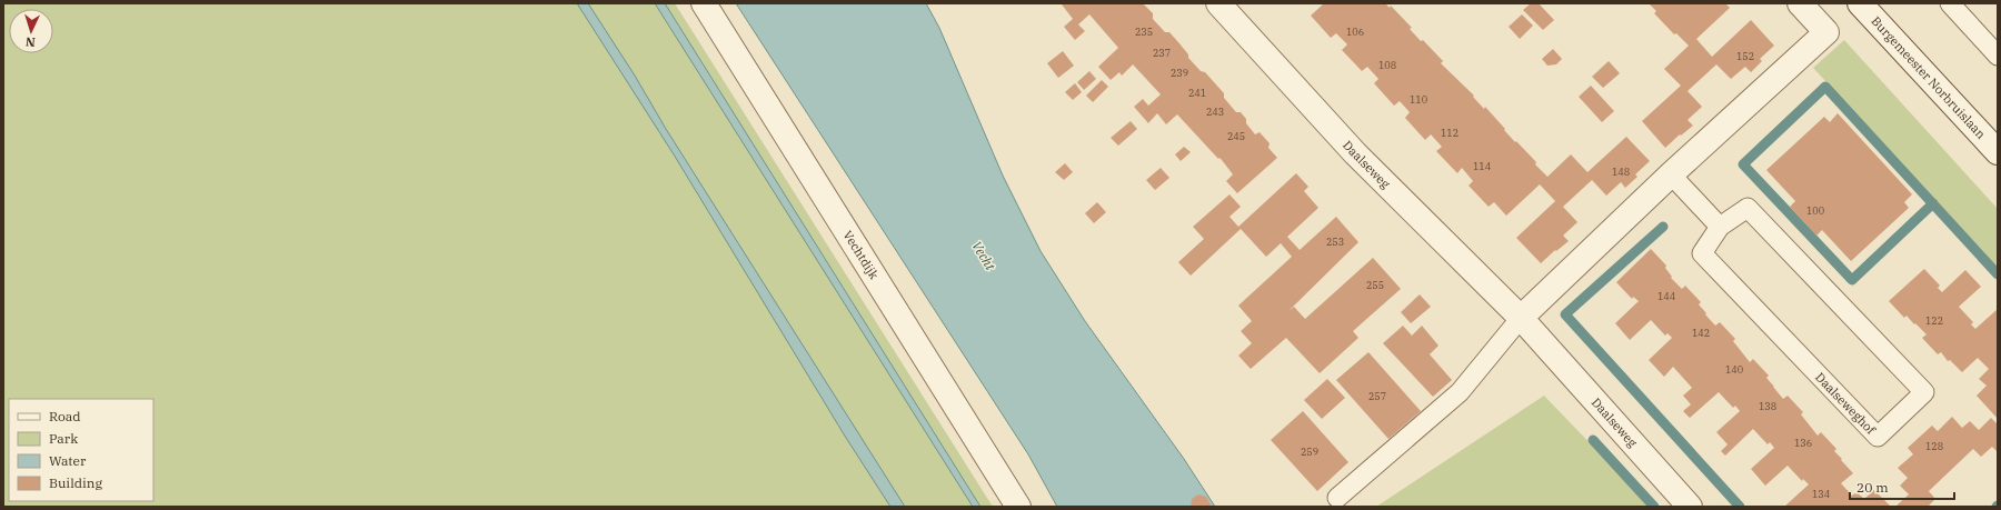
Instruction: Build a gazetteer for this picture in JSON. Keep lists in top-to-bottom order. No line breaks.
{"streets":{"street":["Burgemeester Norbruislaan","Daalseweg","Vechtdijk"],"lane":["Daalseweghof"]},"water":["Vecht"],"house_numbers":["235","106","237","152","108","239","241","110","243","112","245","114","148","100","253","255","144","122","142","140","257","138","136","128","259","134"],"legend":["Road","Park","Water","Building"],"scale_bar":"20 m","north":"bottom"}
